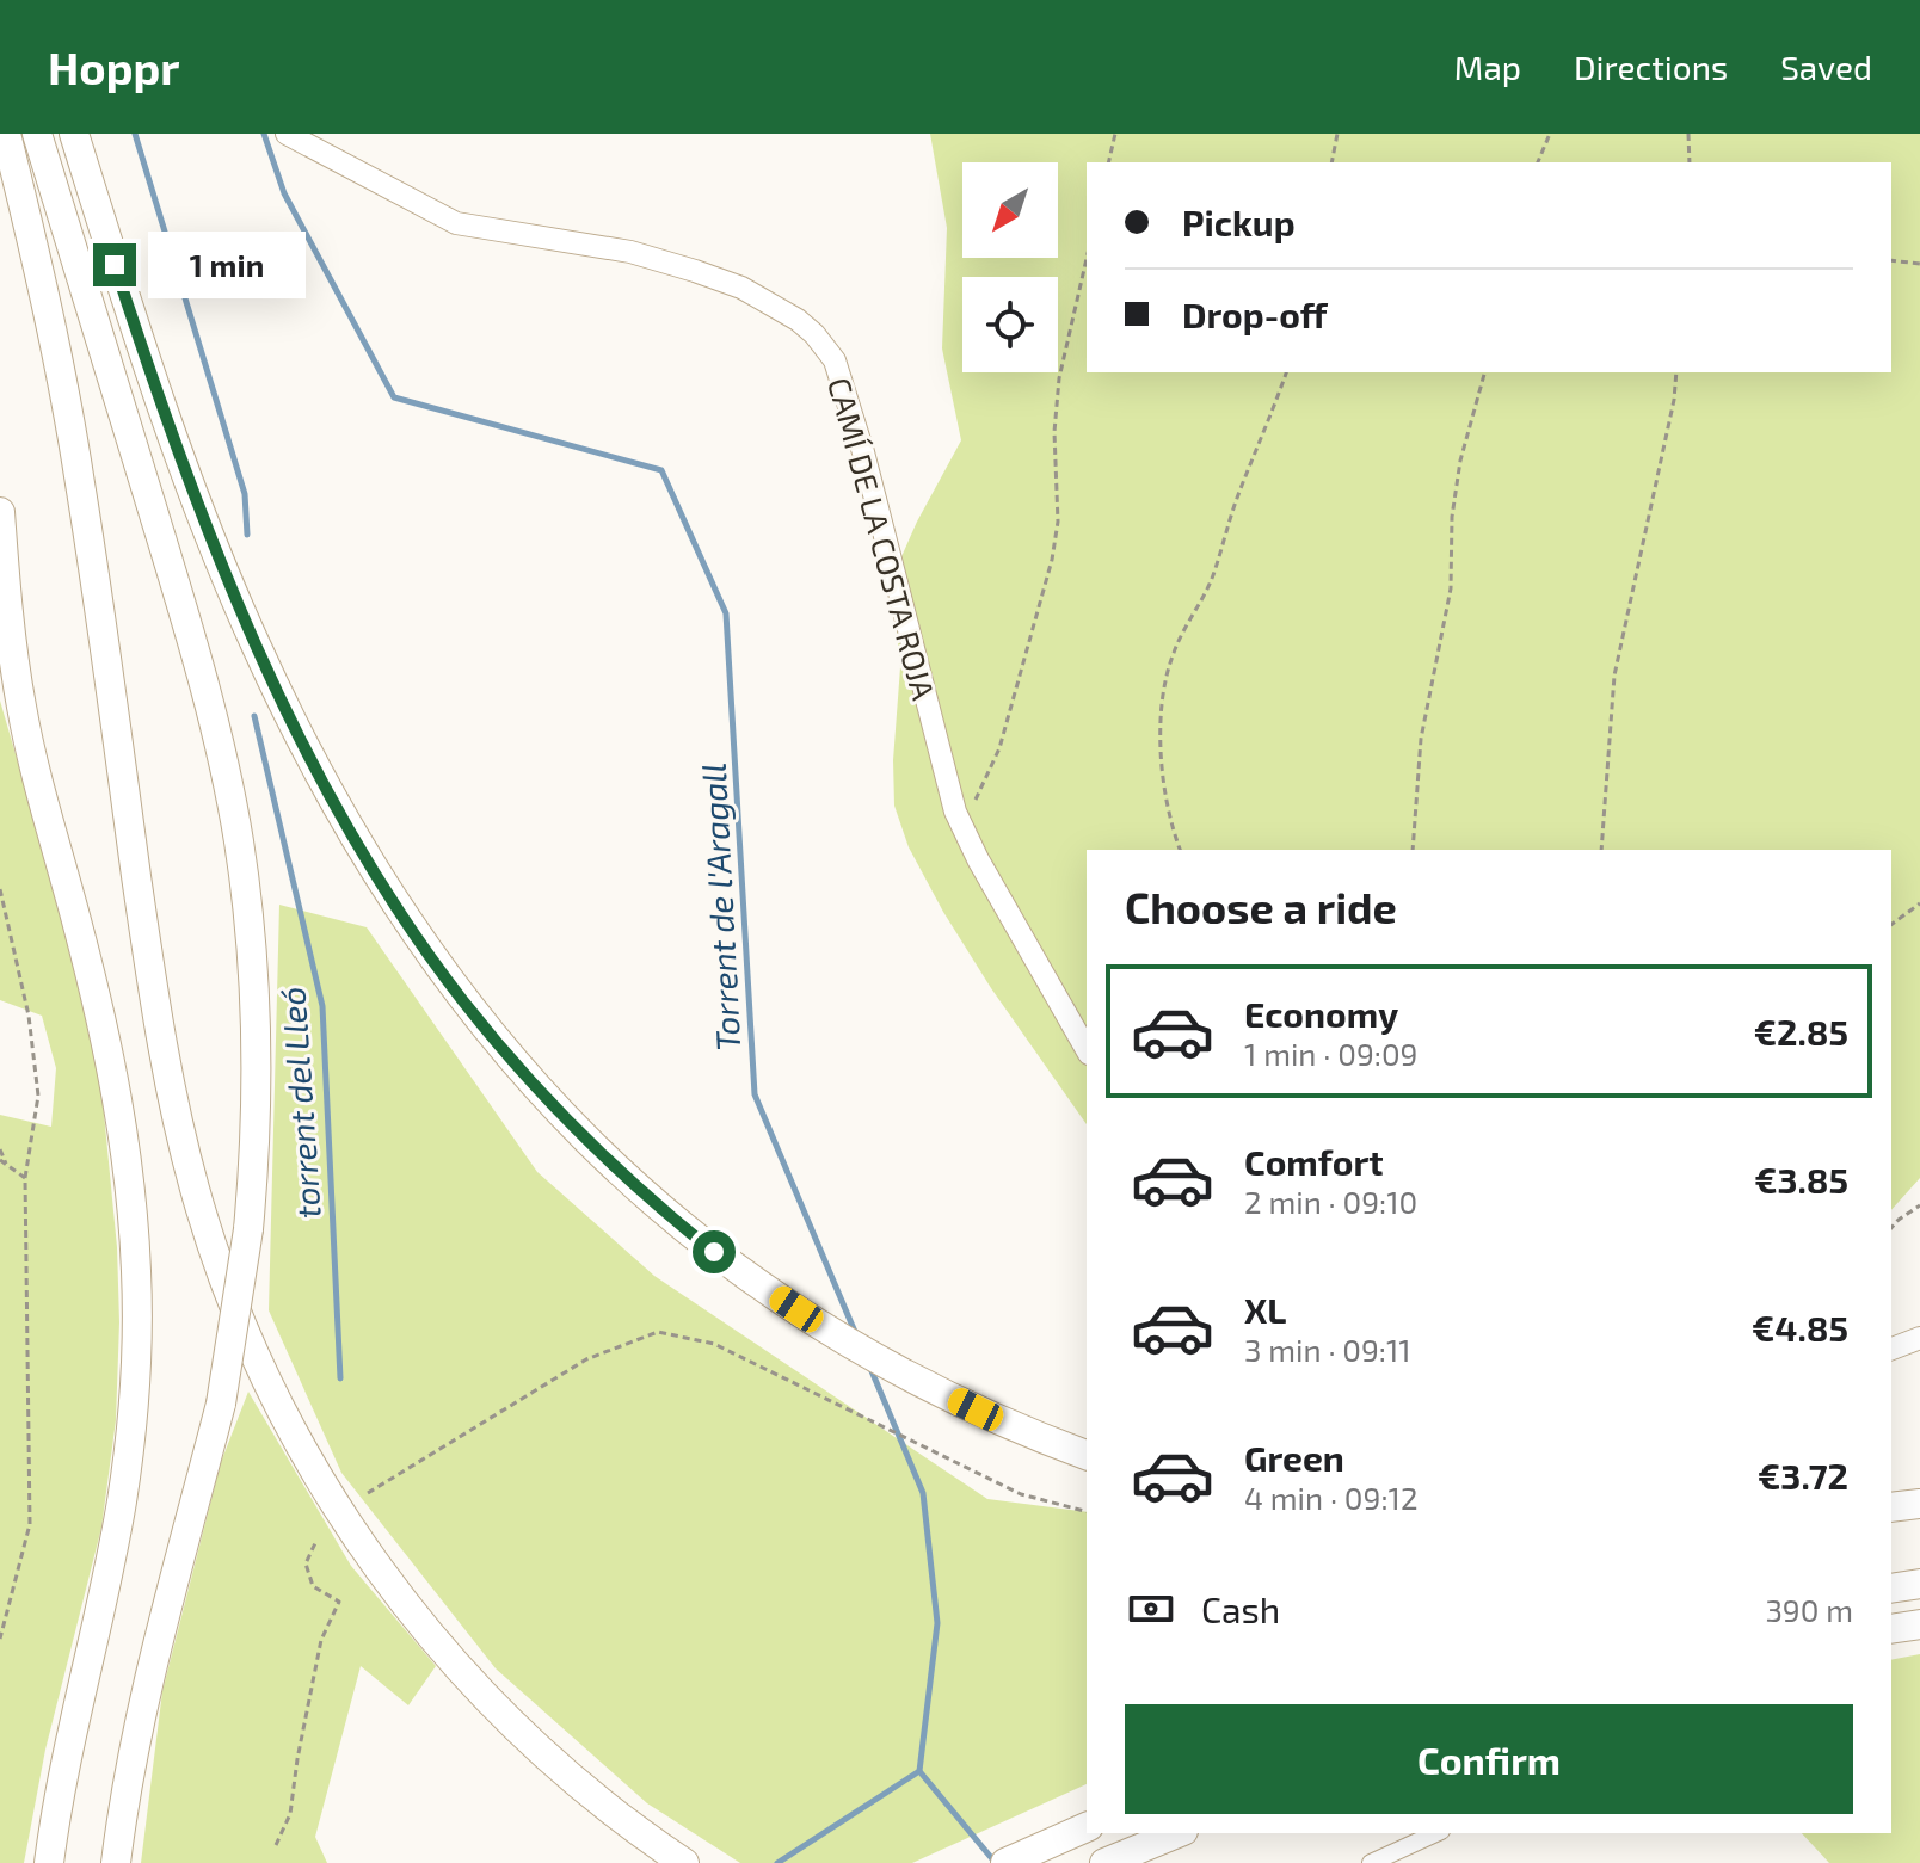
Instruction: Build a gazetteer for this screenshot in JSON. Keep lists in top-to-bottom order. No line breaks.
{"streets":{"street":["CAMÍ DE LA COSTA ROJA"]},"water":["Torrent de l'Aragall","torrent del Lleó"],"north":"bottom left","page":{"header":"Hoppr","nav":["Map","Directions","Saved"],"banner":["Pickup","Drop-off"],"bubble":"1 min","heading":"Choose a ride","list":[{"name":"Economy","note":"1 min · 09:09","value":"€2.85"},{"name":"Comfort","note":"2 min · 09:10","value":"€3.85"},{"name":"XL","note":"3 min · 09:11","value":"€4.85"},{"name":"Green","note":"4 min · 09:12","value":"€3.72"}],"pay":["Cash","390 m"],"buttons":"Confirm"}}
